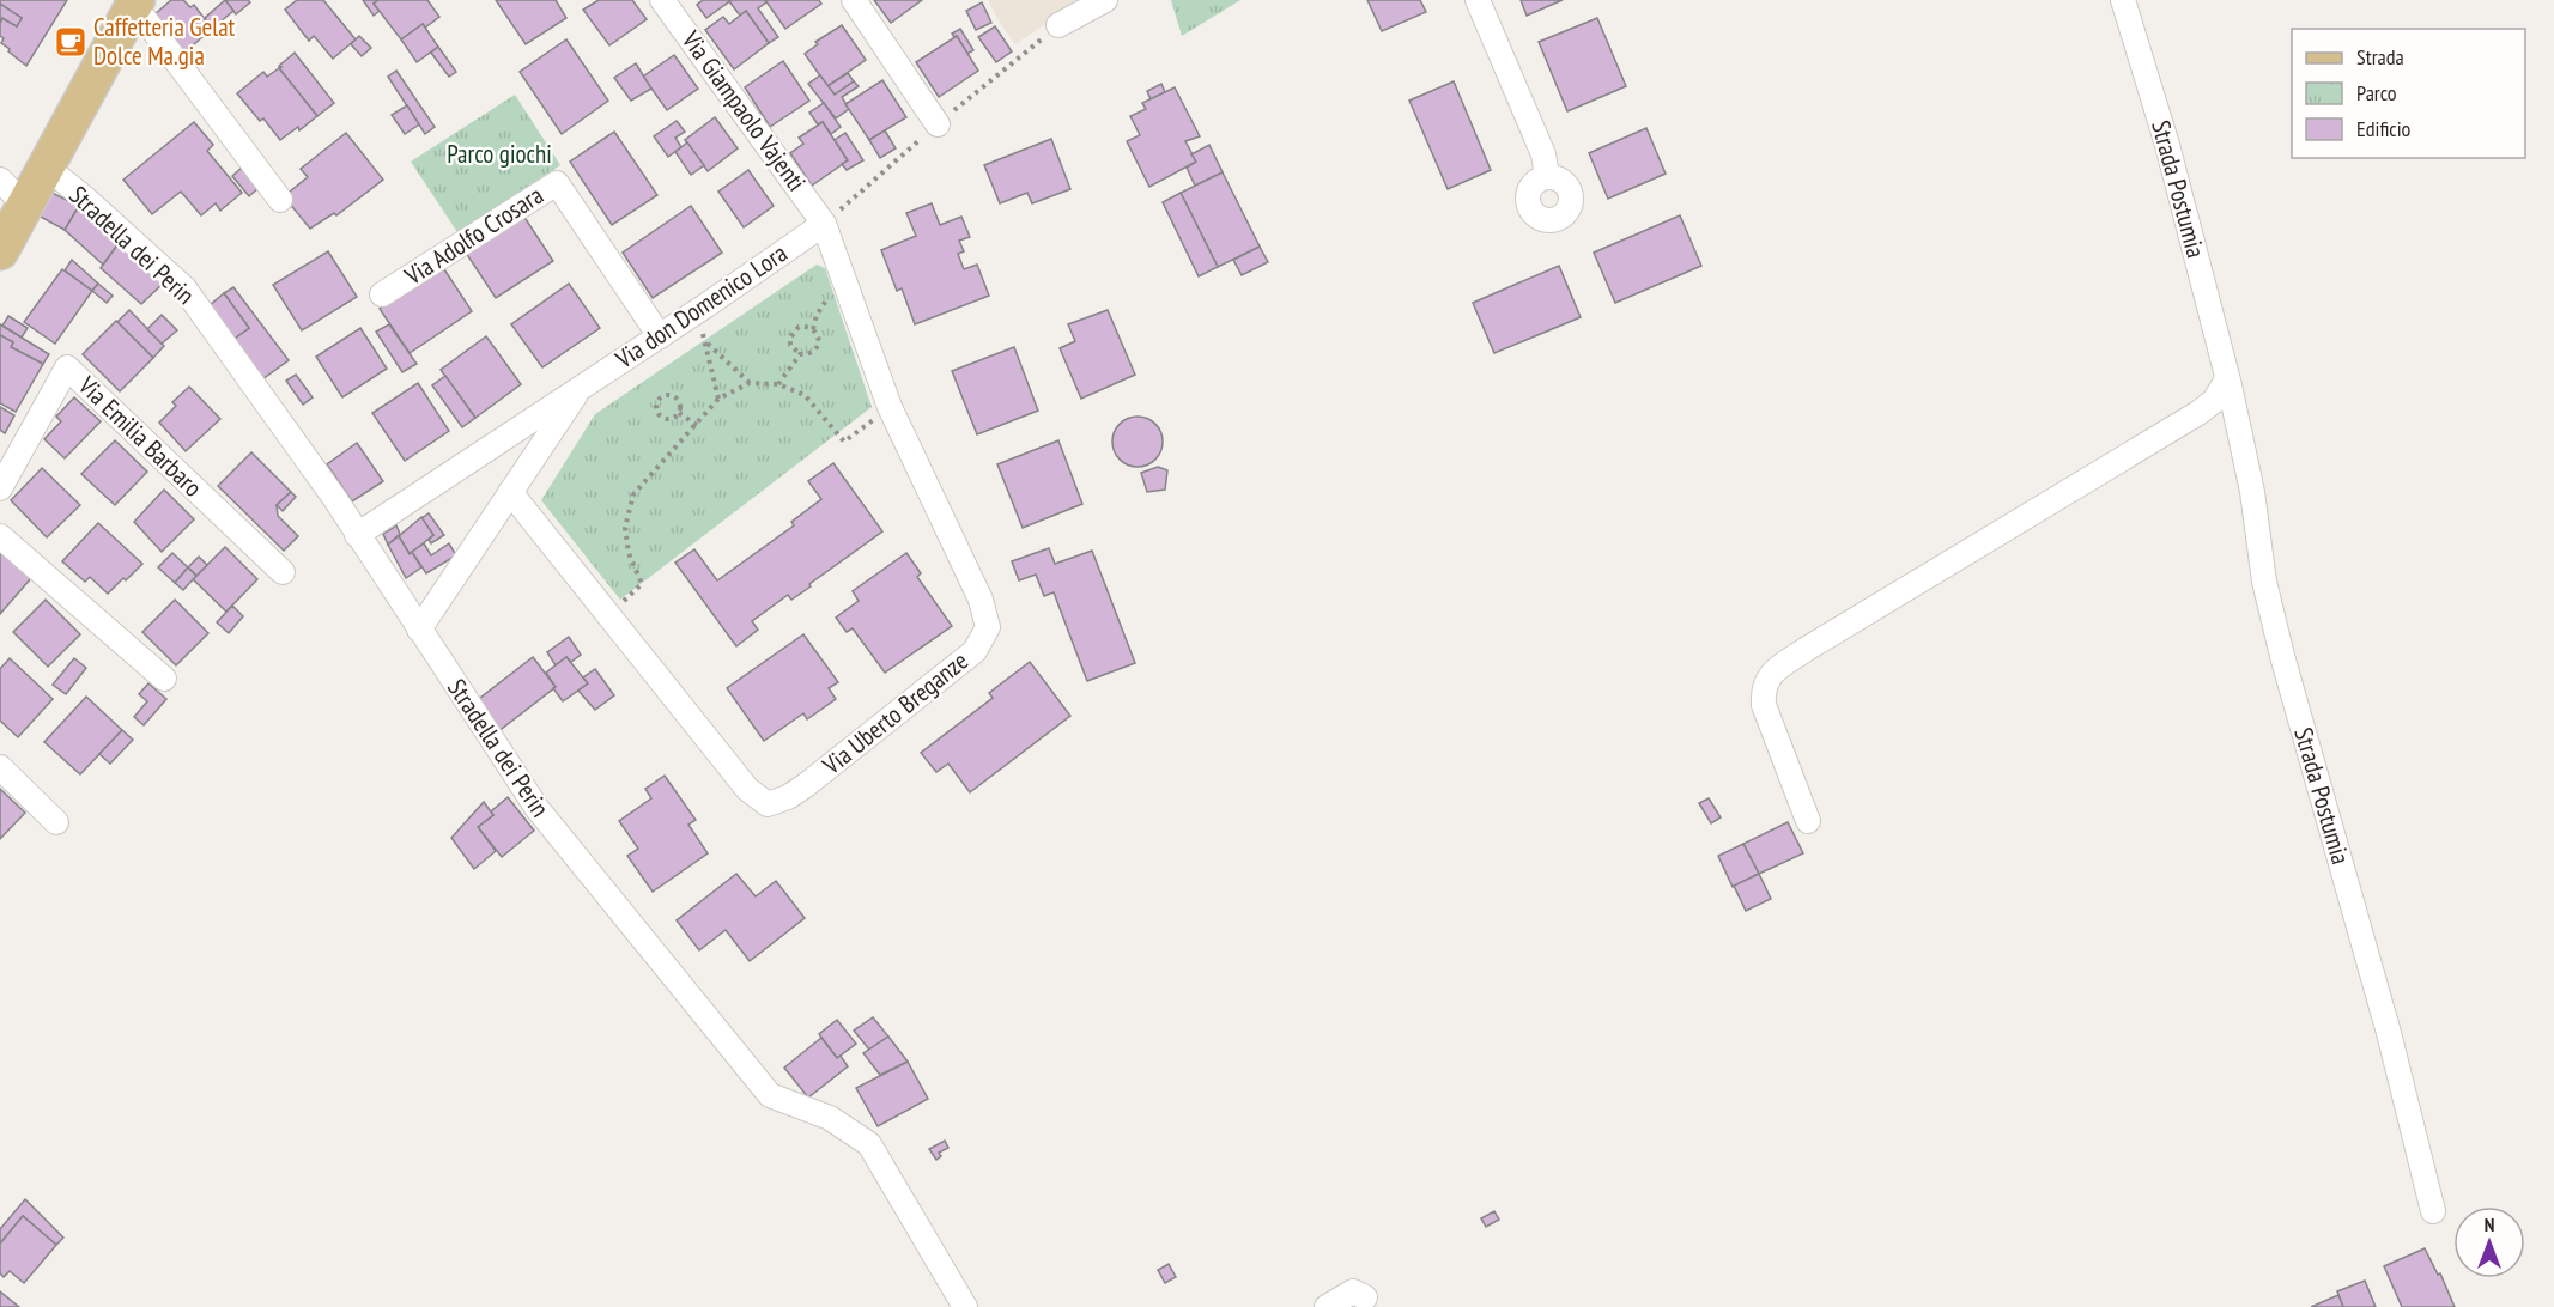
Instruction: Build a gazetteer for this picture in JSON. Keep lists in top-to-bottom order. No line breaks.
{"streets":{"street":["Via Giampaolo Vajenti","Strada Postumia","Via Adolfo Crosara","Stradella dei Perin","Via don Domenico Lora","Via Emilia Barbaro","Via Uberto Breganze"]},"crossings":[["Via Giampaolo Vajenti","Via don Domenico Lora"],["Via Giampaolo Vajenti","Via Uberto Breganze"],["Via Adolfo Crosara","Via don Domenico Lora"],["Stradella dei Perin","Via don Domenico Lora"],["Via don Domenico Lora","Via Uberto Breganze"]],"parks":["Parco giochi"],"places":{"cafe":["Caffetteria Gelat Dolce Ma.gia"]},"legend":["Strada","Parco","Edificio"],"north":"top"}
